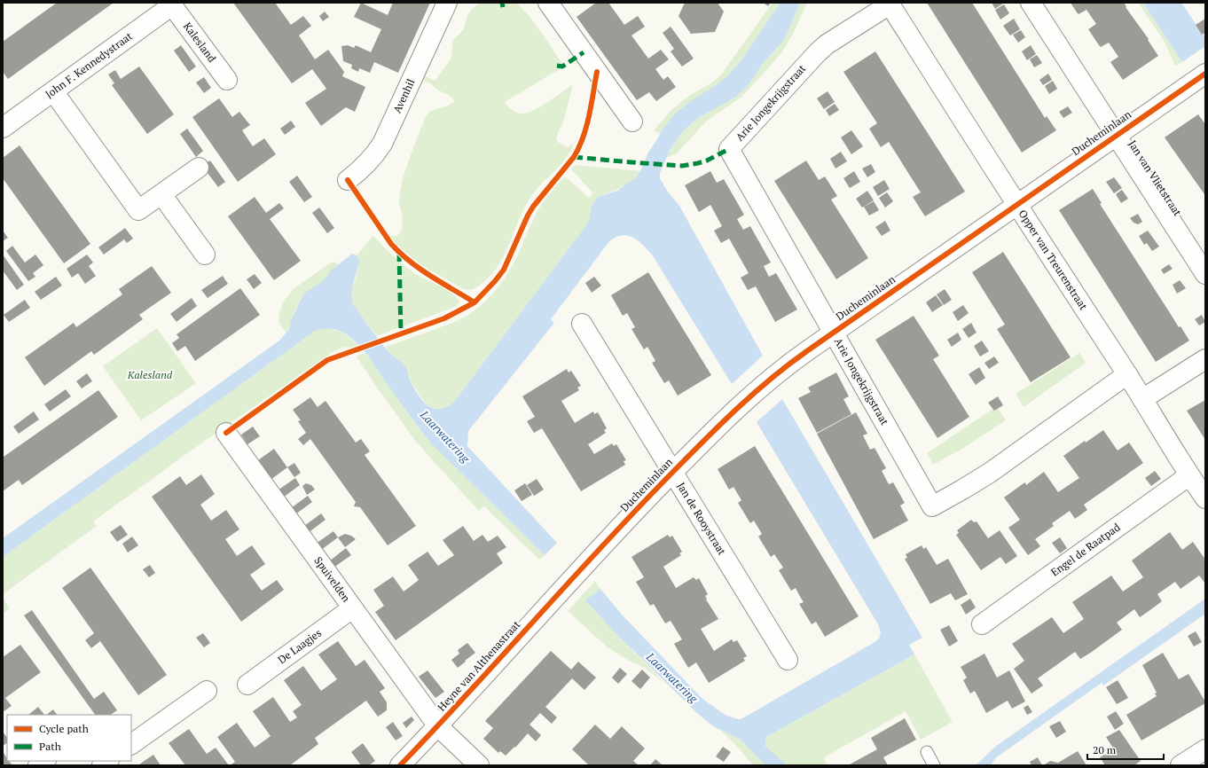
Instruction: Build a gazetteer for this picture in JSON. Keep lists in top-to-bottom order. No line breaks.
{"streets":{"street":["Kalesland","John F. Kennedystraat","Avenhil","Arie Jongekrijgstraat","Ducheminlaan","Jan van Vlietstraat","Opper van Treurenstraat","Jan de Rooystraat","Engel de Raatpad","Spuivelden","De Laagjes","Heyne van Althenastraat"]},"crossings":[["Kalesland","John F. Kennedystraat"],["Arie Jongekrijgstraat","Ducheminlaan"],["Arie Jongekrijgstraat","Opper van Treurenstraat"],["Ducheminlaan","Jan van Vlietstraat"],["Ducheminlaan","Opper van Treurenstraat"],["Ducheminlaan","Jan de Rooystraat"],["Ducheminlaan","Heyne van Althenastraat"],["Opper van Treurenstraat","Engel de Raatpad"],["Spuivelden","De Laagjes"],["Spuivelden","Heyne van Althenastraat"]],"water":["Laarwatering"],"parks":["Kalesland"],"legend":["Cycle path","Path"],"scale_bar":"20 m"}
